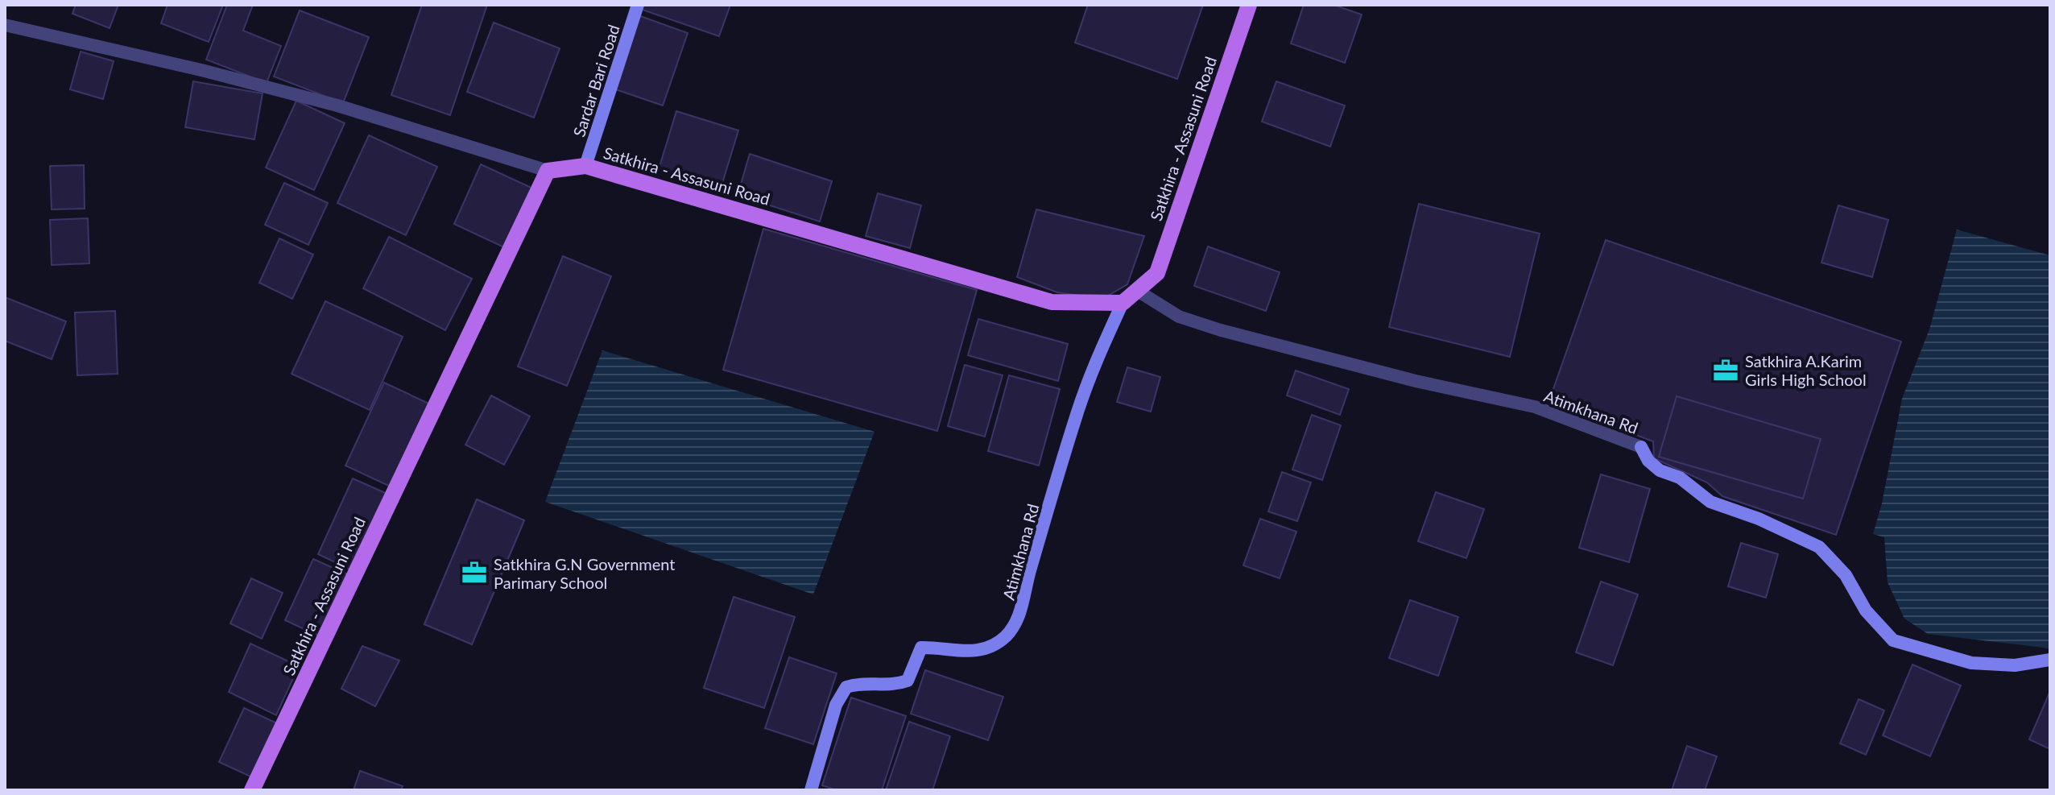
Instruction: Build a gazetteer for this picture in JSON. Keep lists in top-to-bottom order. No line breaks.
{"streets":{"main road":["Sardar Bari Road","Satkhira - Assasuni Road","Atimkhana Rd"]},"crossings":[["Sardar Bari Road","Satkhira - Assasuni Road"],["Satkhira - Assasuni Road","Atimkhana Rd"]],"places":{"office":["Satkhira A.Karim Girls High School","Satkhira G.N Government Parimary School"]}}
